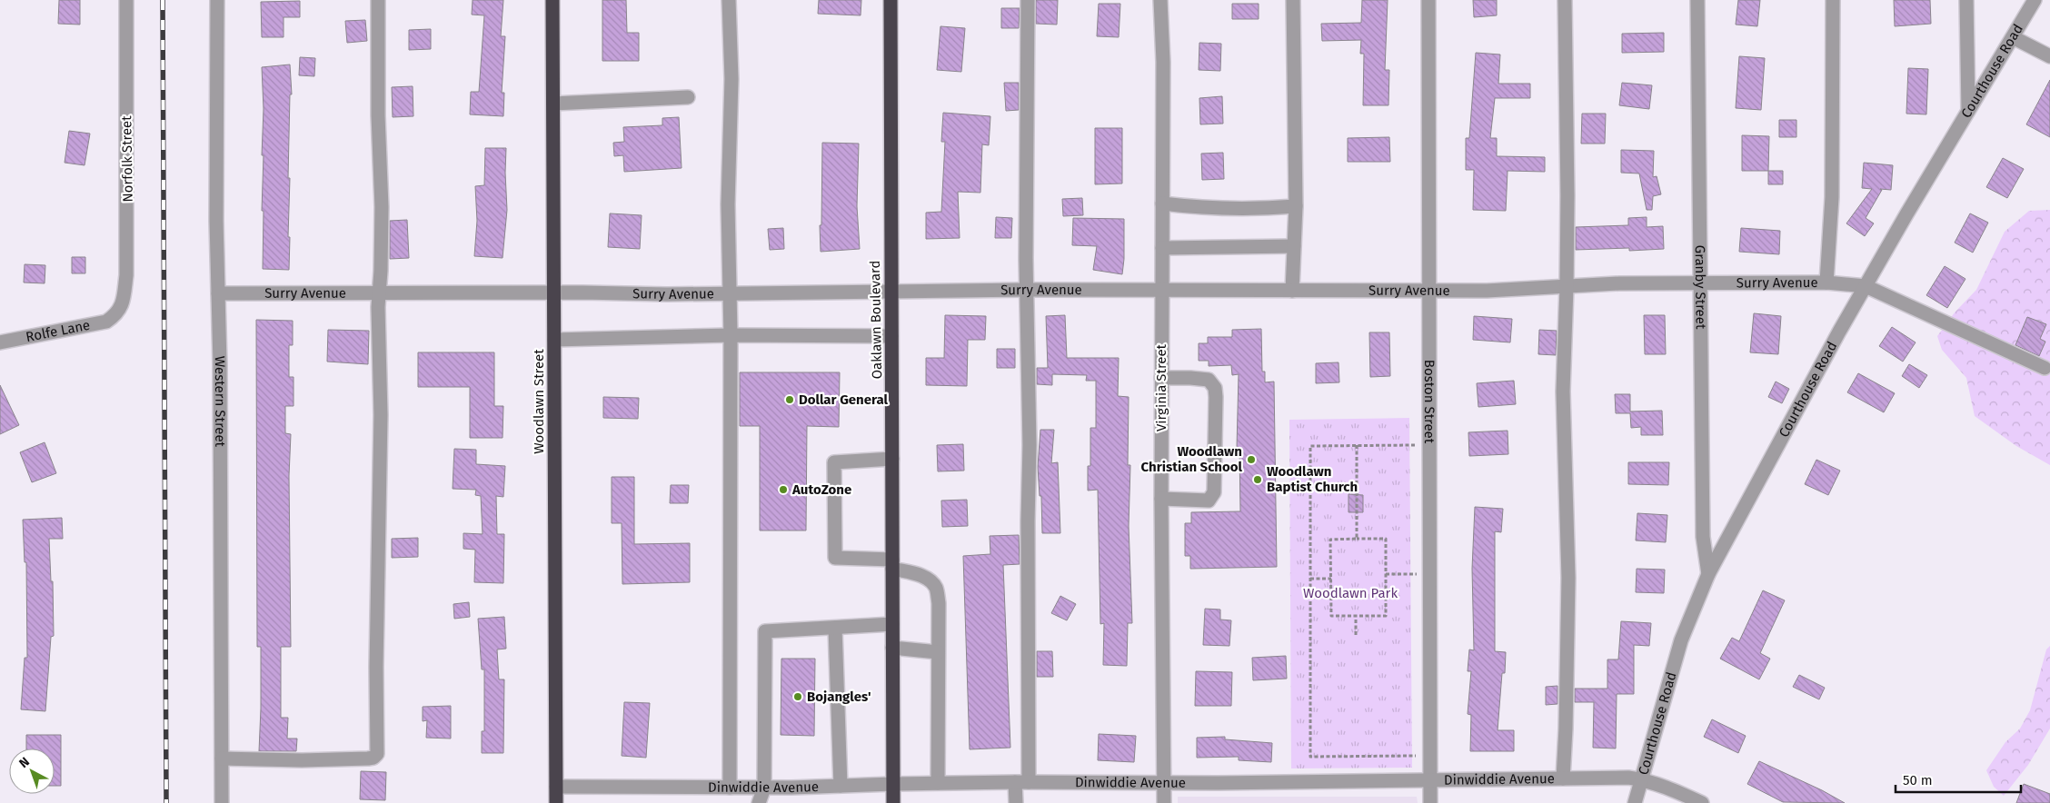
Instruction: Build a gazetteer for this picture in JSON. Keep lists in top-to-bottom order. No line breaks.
{"streets":{"highway":["Oaklawn Boulevard","Woodlawn Street"],"street":["Courthouse Road","Norfolk Street","Surry Avenue","Granby Street","Rolfe Lane","Virginia Street","Western Street","Boston Street","Dinwiddie Avenue"]},"crossings":[["Courthouse Road","Surry Avenue"],["Courthouse Road","Granby Street"],["Courthouse Road","Dinwiddie Avenue"],["Norfolk Street","Rolfe Lane"],["Surry Avenue","Granby Street"],["Surry Avenue","Oaklawn Boulevard"],["Surry Avenue","Virginia Street"],["Surry Avenue","Western Street"],["Surry Avenue","Woodlawn Street"],["Surry Avenue","Boston Street"],["Oaklawn Boulevard","Dinwiddie Avenue"],["Virginia Street","Dinwiddie Avenue"],["Woodlawn Street","Dinwiddie Avenue"],["Boston Street","Dinwiddie Avenue"]],"parks":["Woodlawn Park"],"places":["Dollar General","Woodlawn Christian School","Woodlawn Baptist Church","AutoZone","Bojangles'"],"scale_bar":"50 m","north":"top left"}
